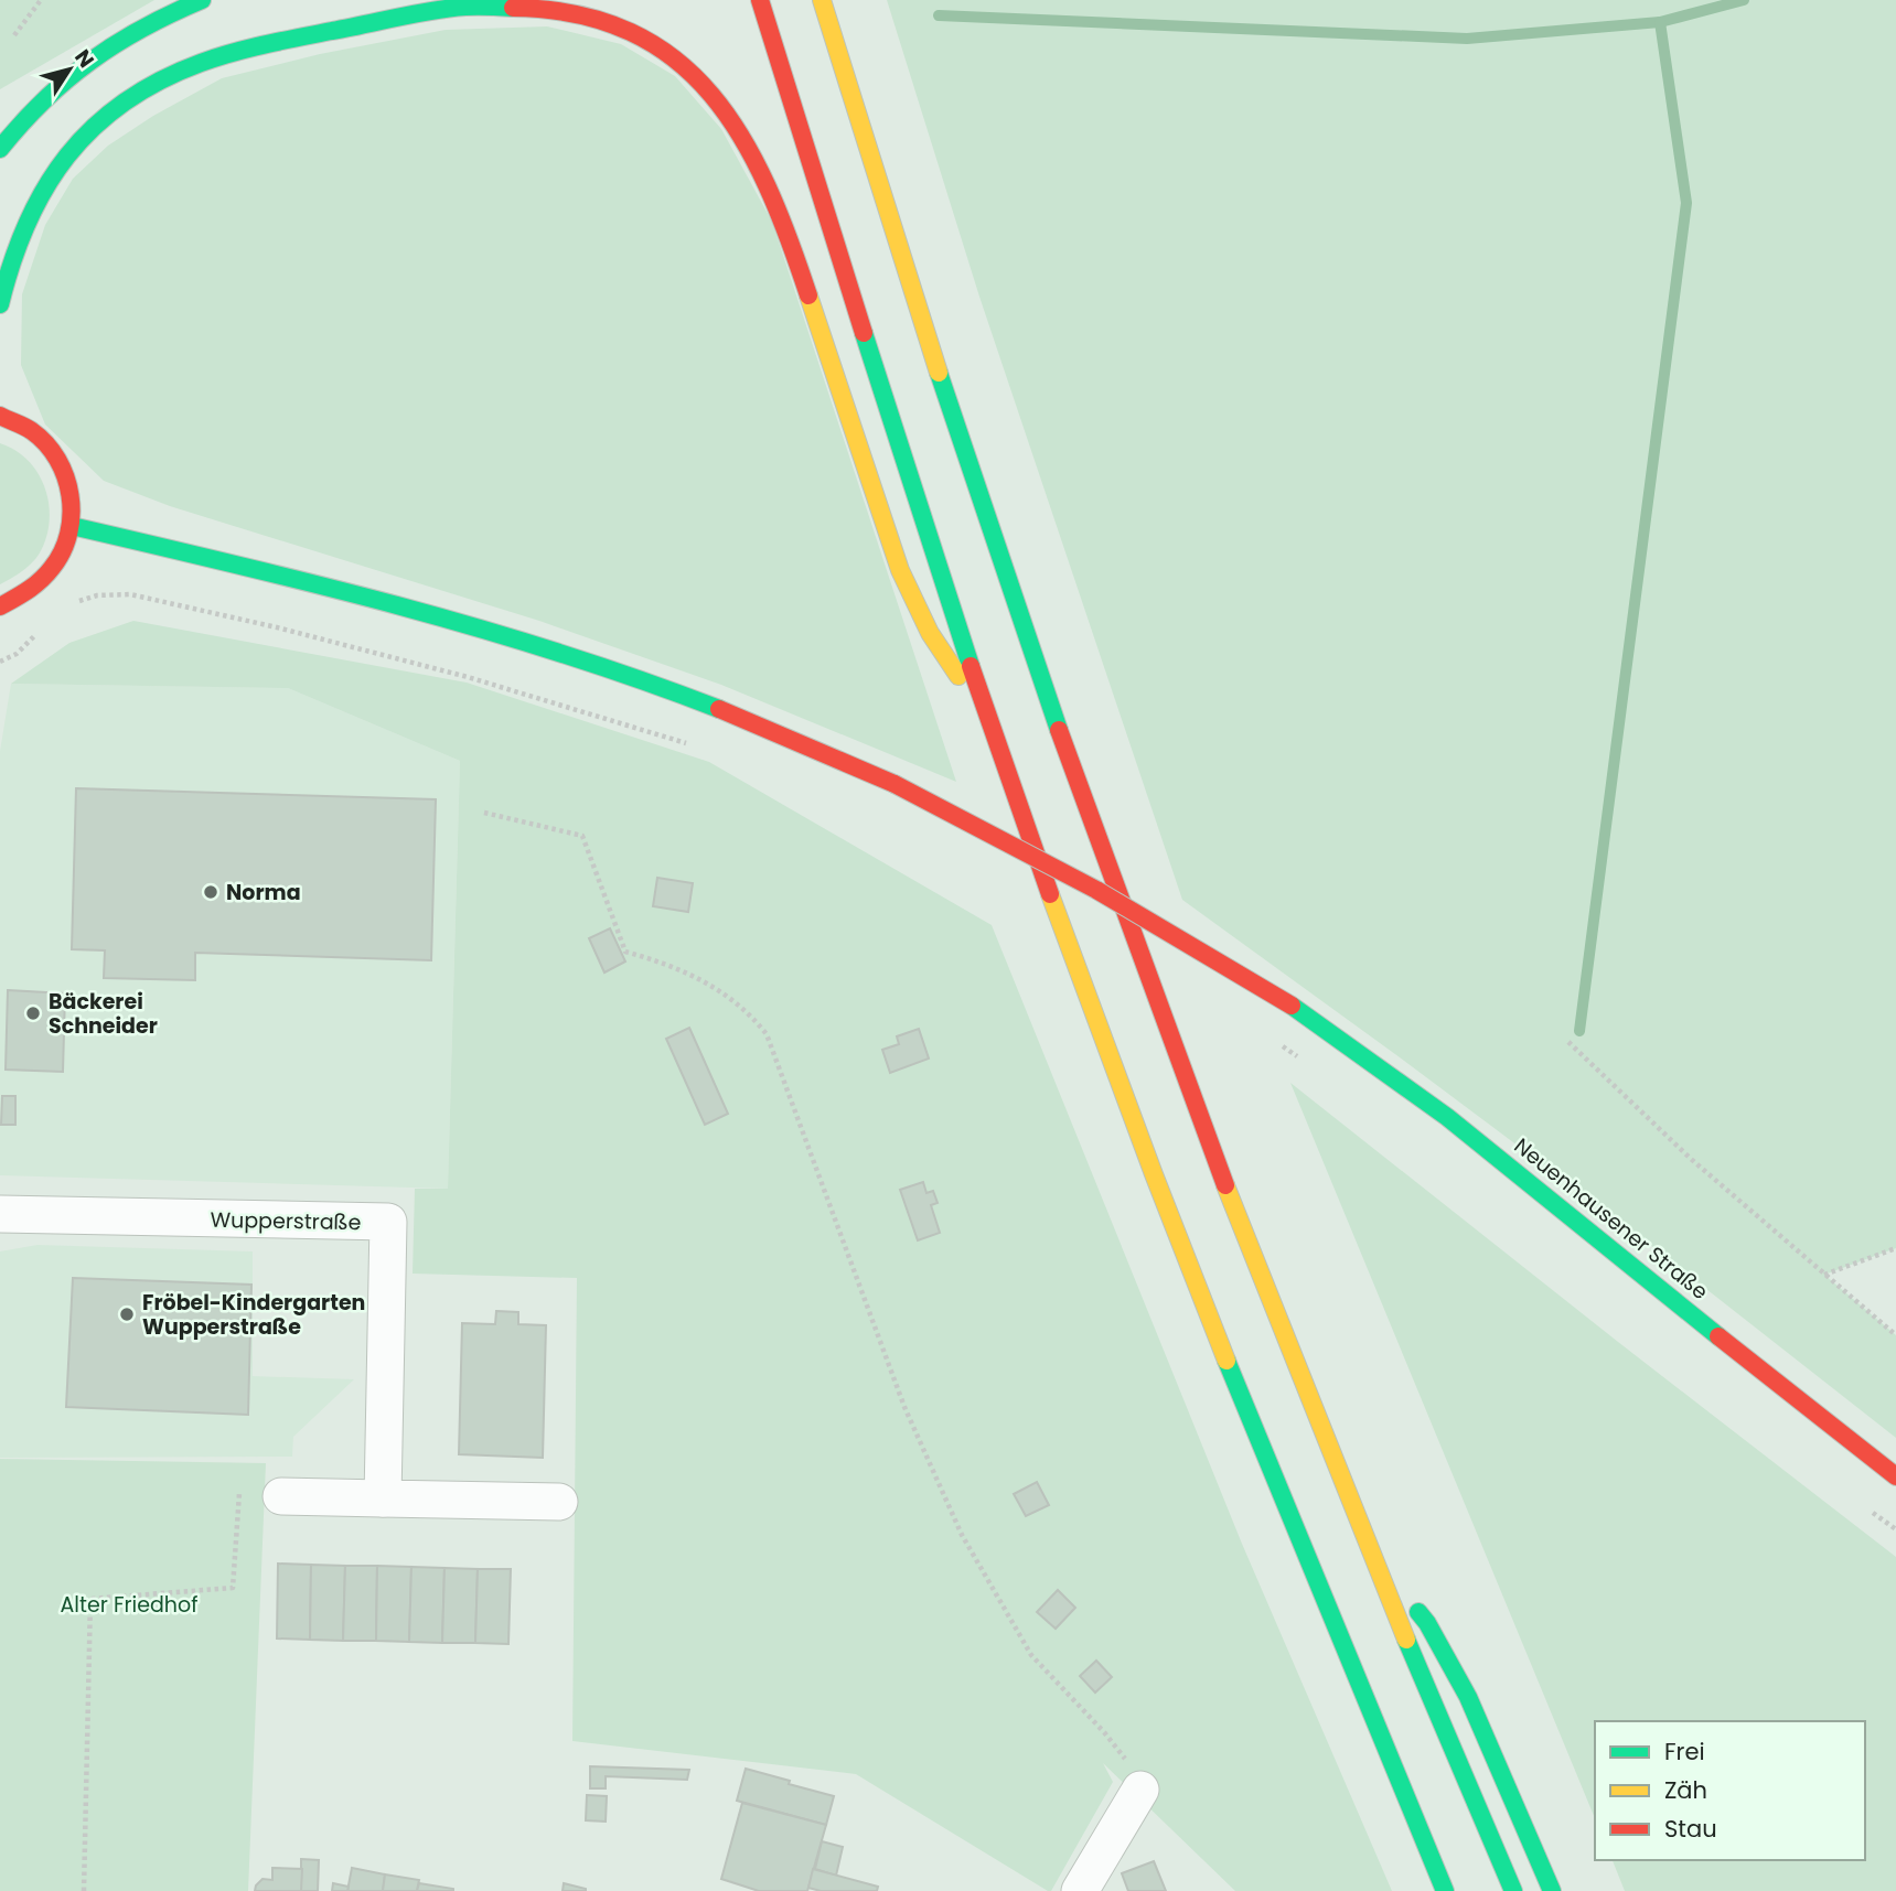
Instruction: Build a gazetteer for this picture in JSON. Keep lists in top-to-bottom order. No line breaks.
{"streets":{"main road":["Neuenhausener Straße"],"street":["Wupperstraße"]},"parks":["Alter Friedhof"],"places":["Norma","Bäckerei Schneider","Fröbel-Kindergarten Wupperstraße"],"legend":["Frei","Zäh","Stau"],"north":"top right"}
